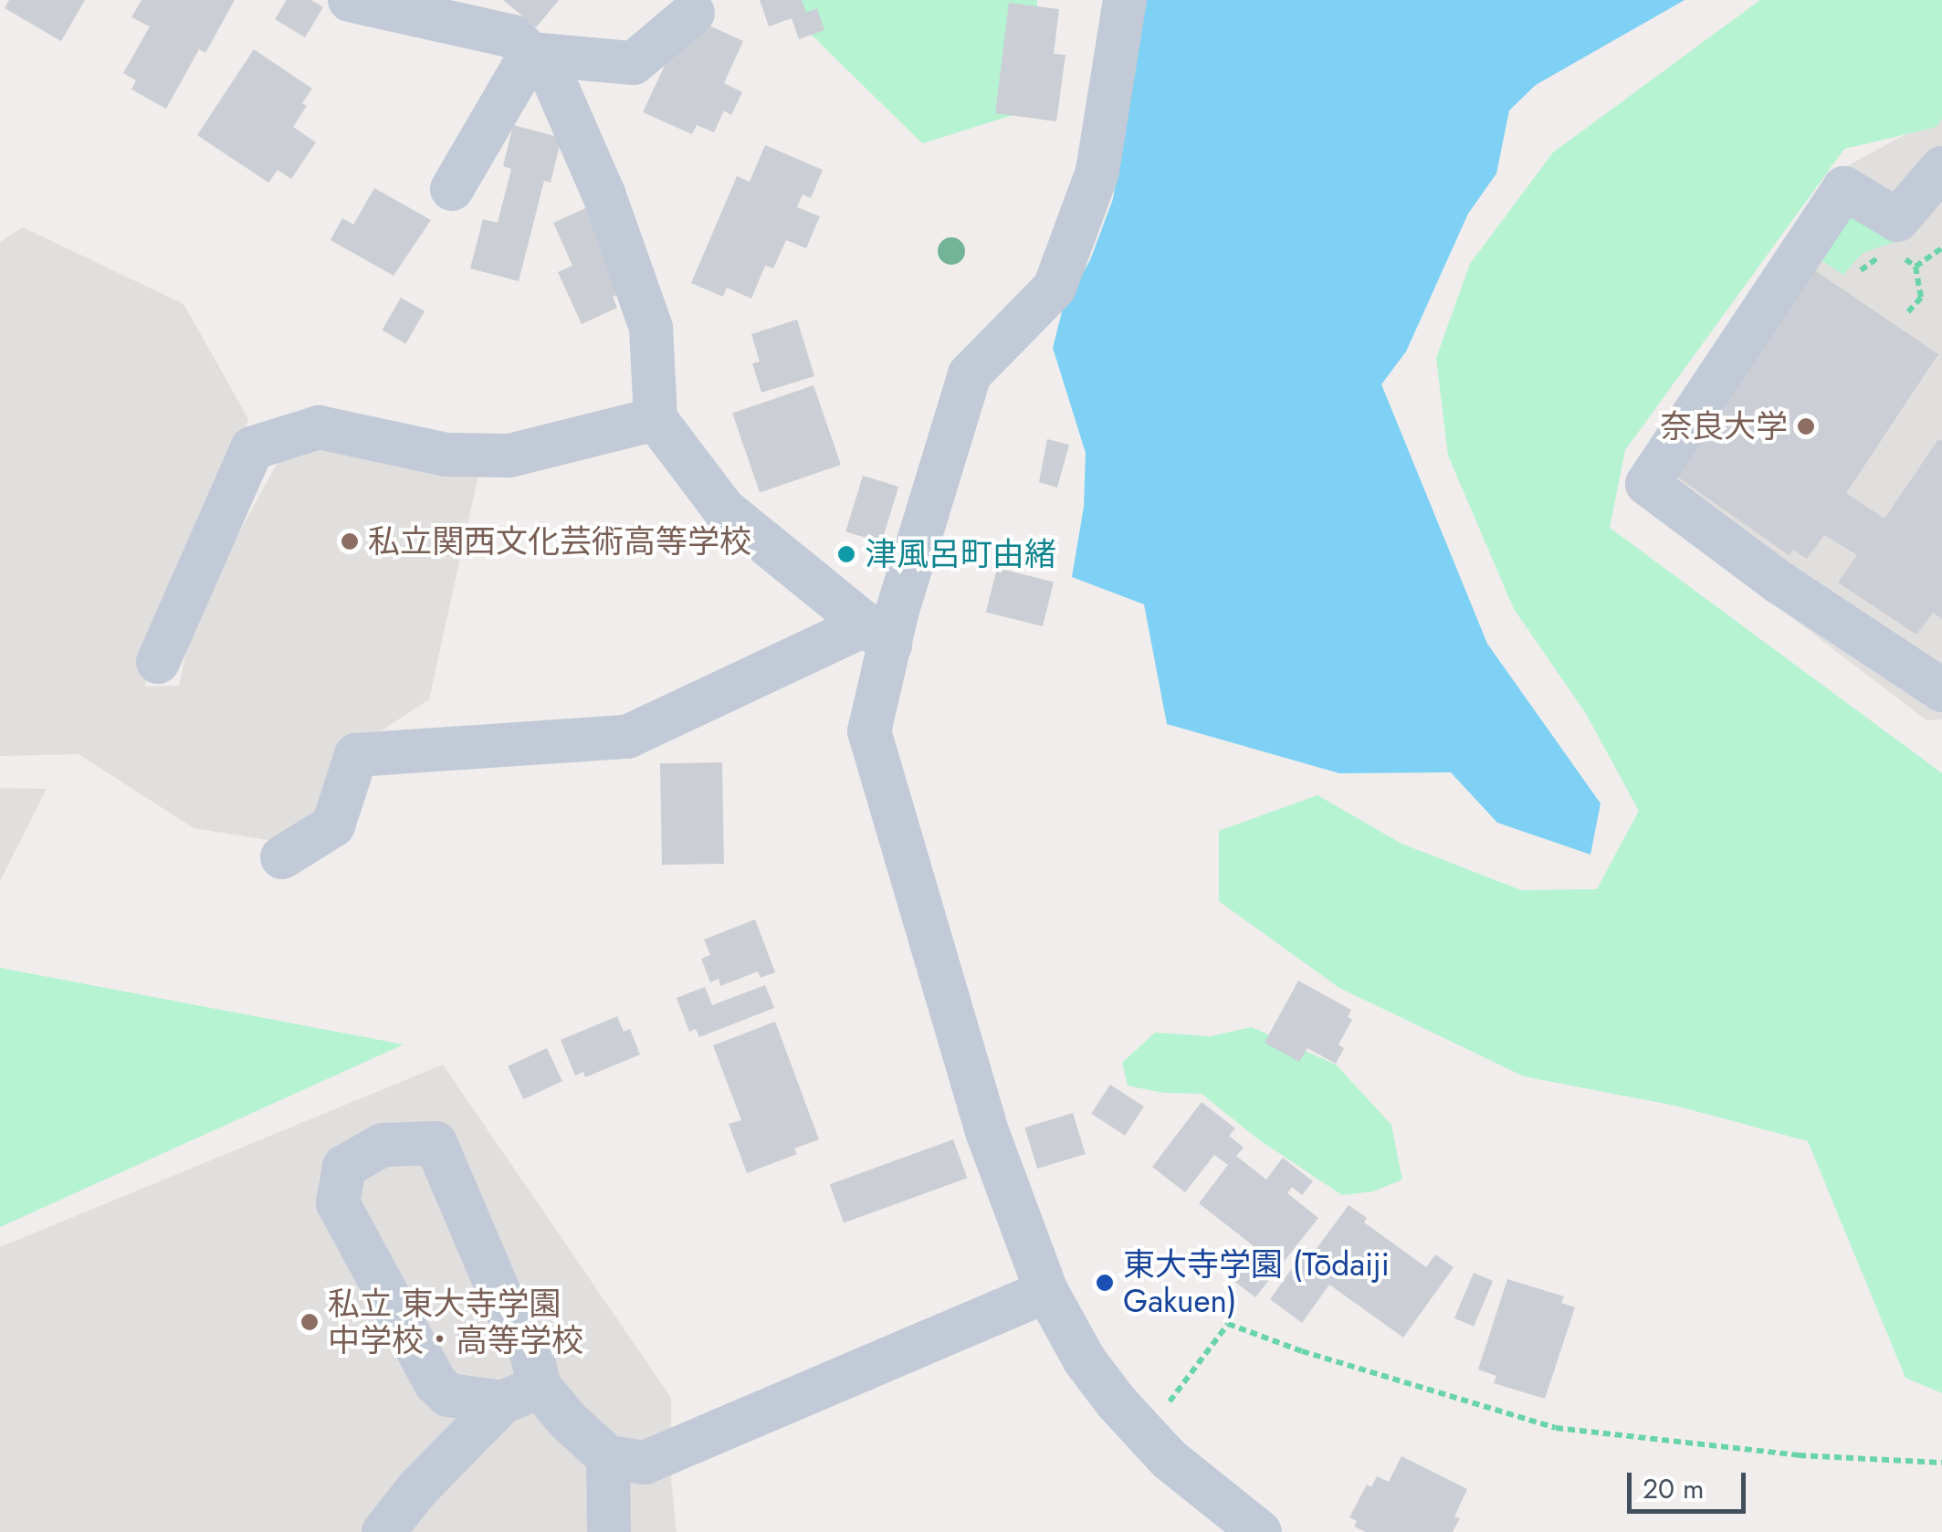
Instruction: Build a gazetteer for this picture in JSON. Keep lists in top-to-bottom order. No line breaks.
{"places":["奈良大学","私立関西文化芸術高等学校","津風呂町由緒","東大寺学園 (Tōdaiji Gakuen)","私立 東大寺学園 中学校・高等学校"],"scale_bar":"20 m"}
